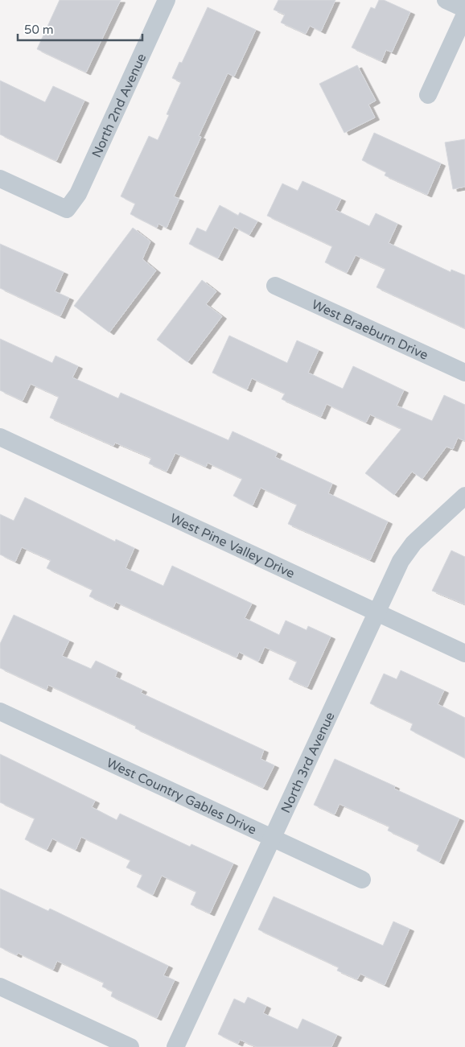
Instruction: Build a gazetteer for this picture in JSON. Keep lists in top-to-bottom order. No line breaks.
{"streets":{"street":["North 2nd Avenue","West Braeburn Drive","West Pine Valley Drive","North 3rd Avenue","West Country Gables Drive"]},"crossings":[["West Pine Valley Drive","North 3rd Avenue"],["North 3rd Avenue","West Country Gables Drive"]],"scale_bar":"50 m"}
